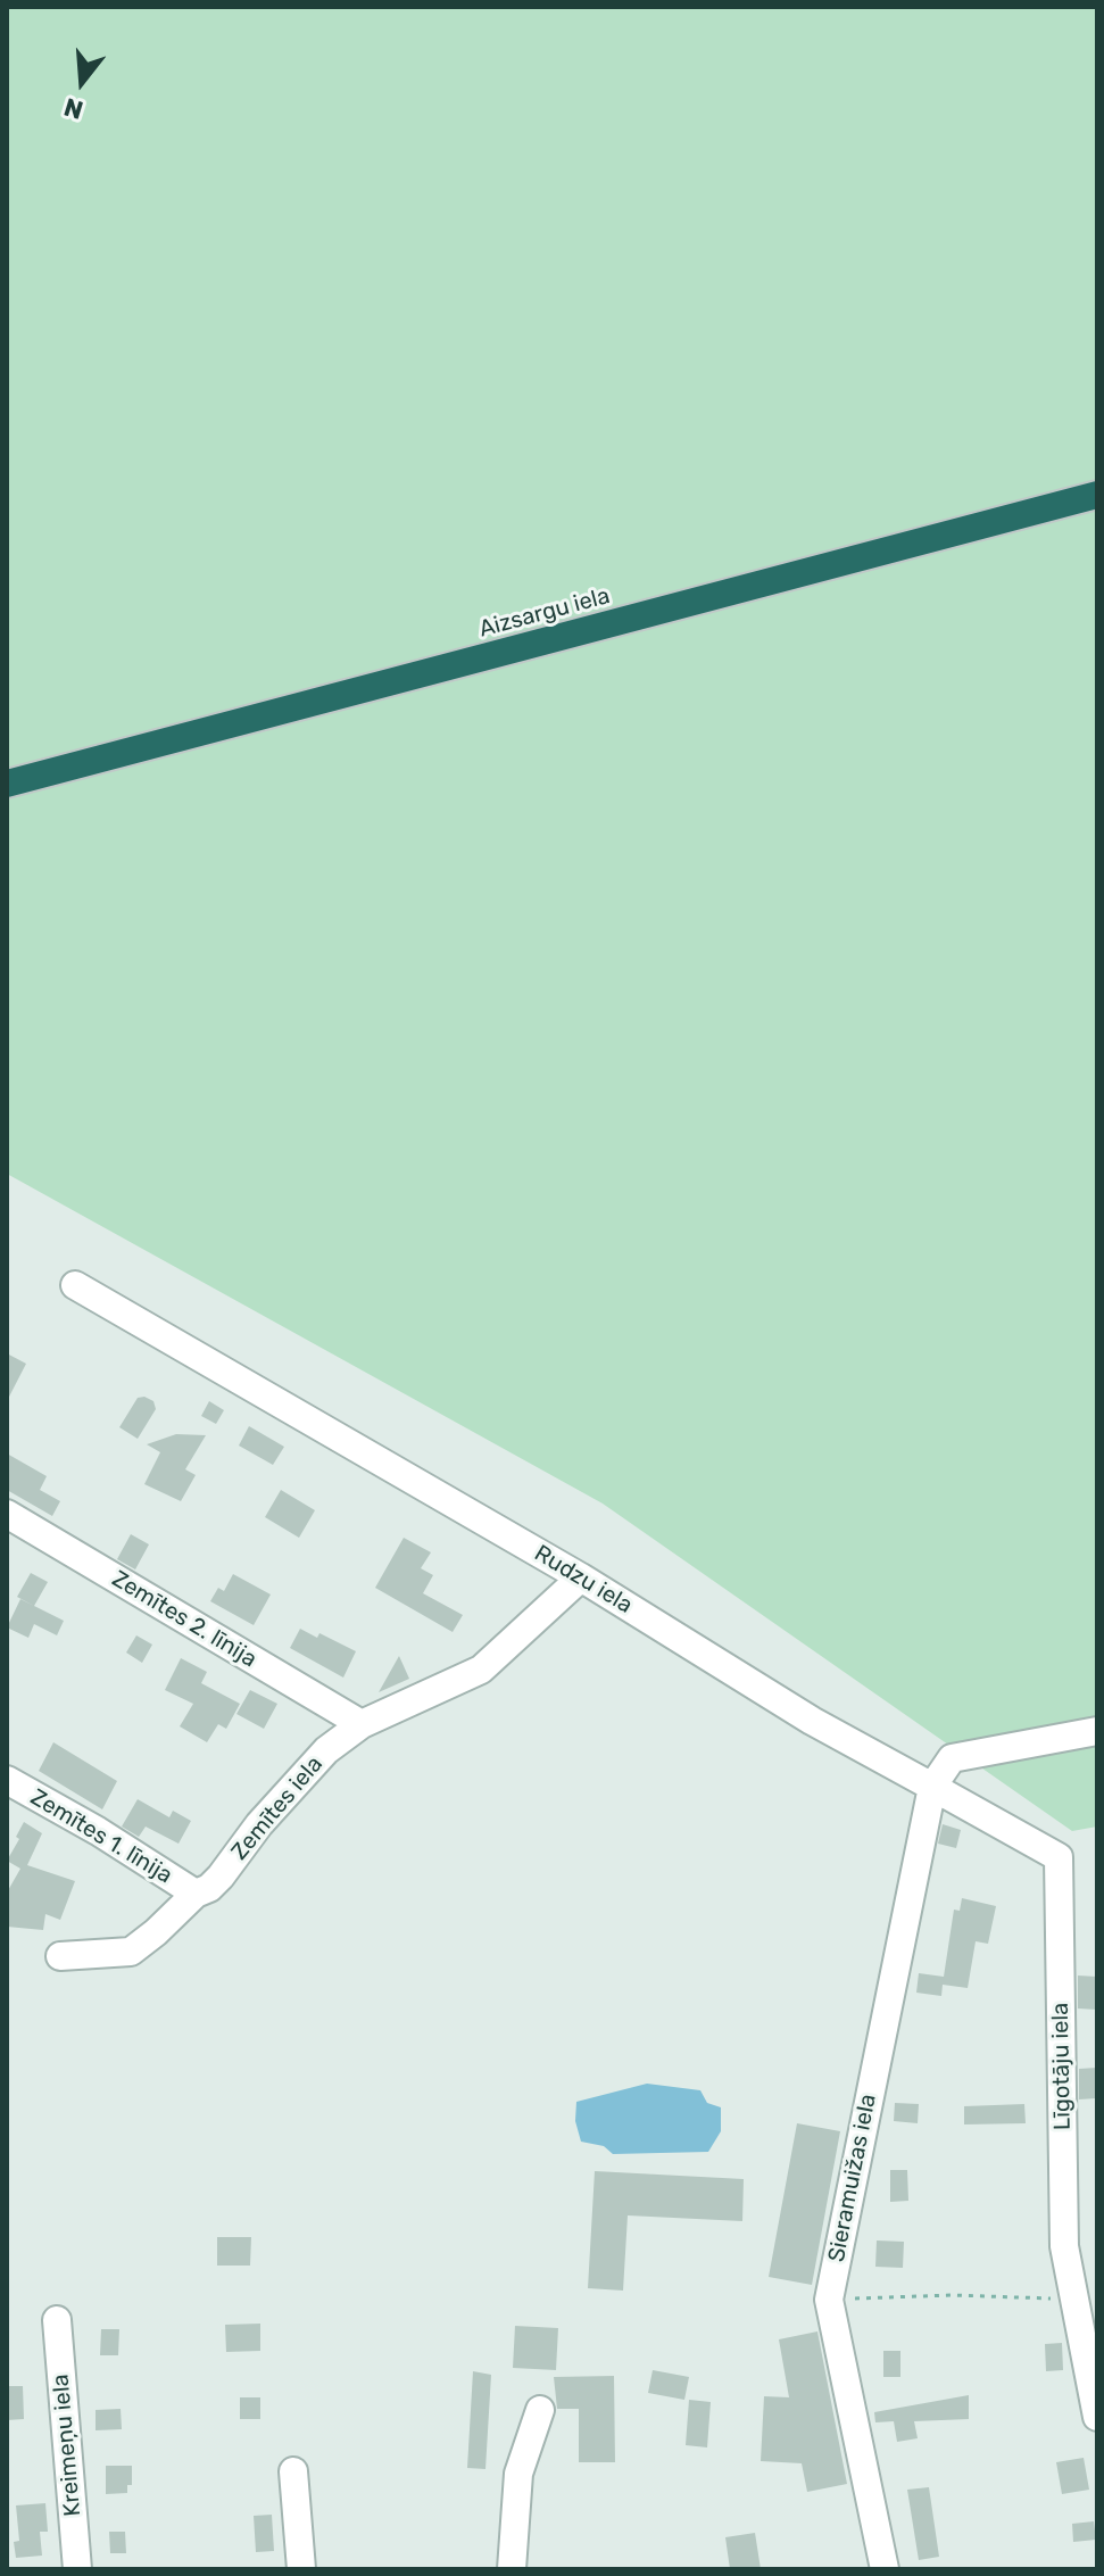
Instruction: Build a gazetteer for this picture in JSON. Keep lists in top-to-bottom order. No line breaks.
{"streets":{"highway":["Aizsargu iela"],"street":["Rudzu iela","Zemītes 2. līnija","Zemītes iela","Zemītes 1. līnija","Līgotāju iela","Sieramuižas iela","Kreimeņu iela"]},"crossings":[["Rudzu iela","Zemītes iela"],["Rudzu iela","Līgotāju iela"],["Rudzu iela","Sieramuižas iela"],["Zemītes 2. līnija","Zemītes iela"],["Zemītes iela","Zemītes 1. līnija"],["Līgotāju iela","Sieramuižas iela"]],"north":"bottom"}
